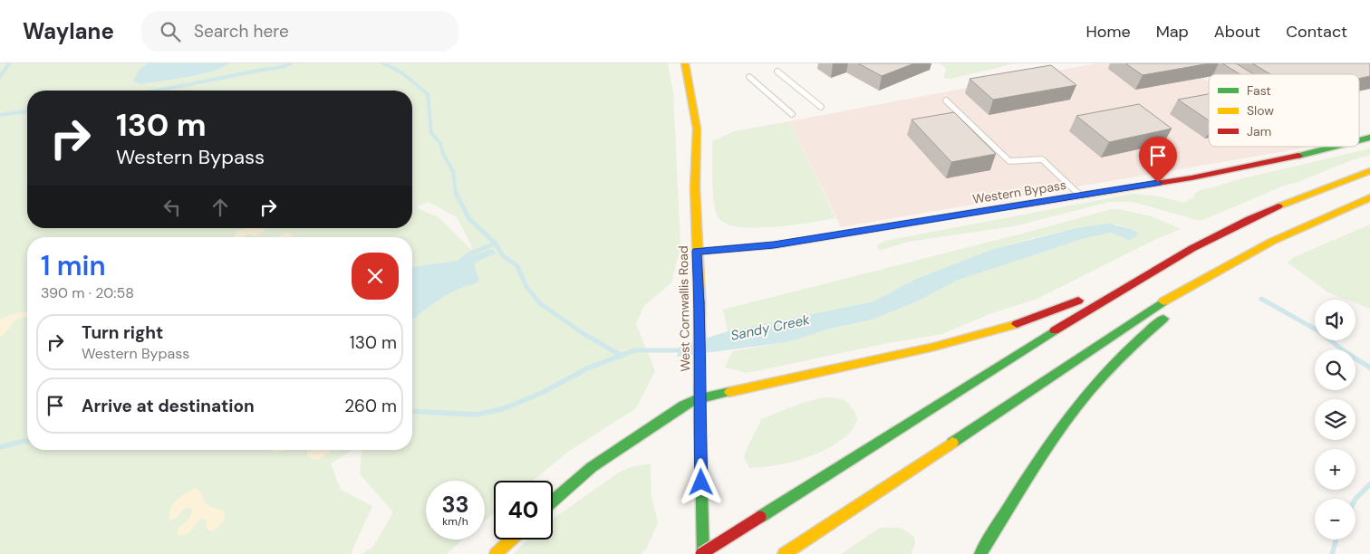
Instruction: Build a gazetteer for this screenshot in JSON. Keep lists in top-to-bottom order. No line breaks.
{"streets":{"main road":["Western Bypass","West Cornwallis Road"]},"crossings":[["Western Bypass","West Cornwallis Road"]],"water":["Sandy Creek"],"legend":["Fast","Slow","Jam"],"page":{"header":"Waylane","search":"Search here","nav":["Home","Map","About","Contact"],"turn":["130 m","Western Bypass"],"heading":["1 min","390 m · 20:58"],"map_buttons":["+","−"],"list":[{"name":"Turn right","note":"Western Bypass","value":"130 m"},{"name":"Arrive at destination","value":"260 m"}],"speed":"33 km/h","limit":"40"}}
